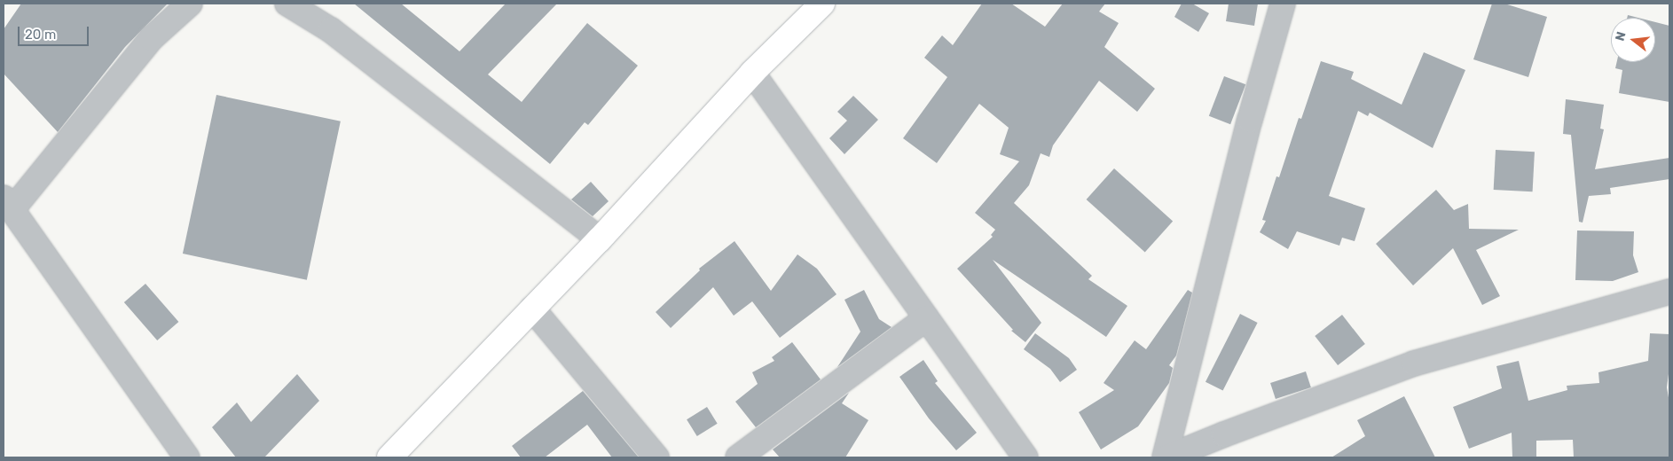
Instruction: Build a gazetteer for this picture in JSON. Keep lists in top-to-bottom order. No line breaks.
{"scale_bar":"20 m","north":"left"}
